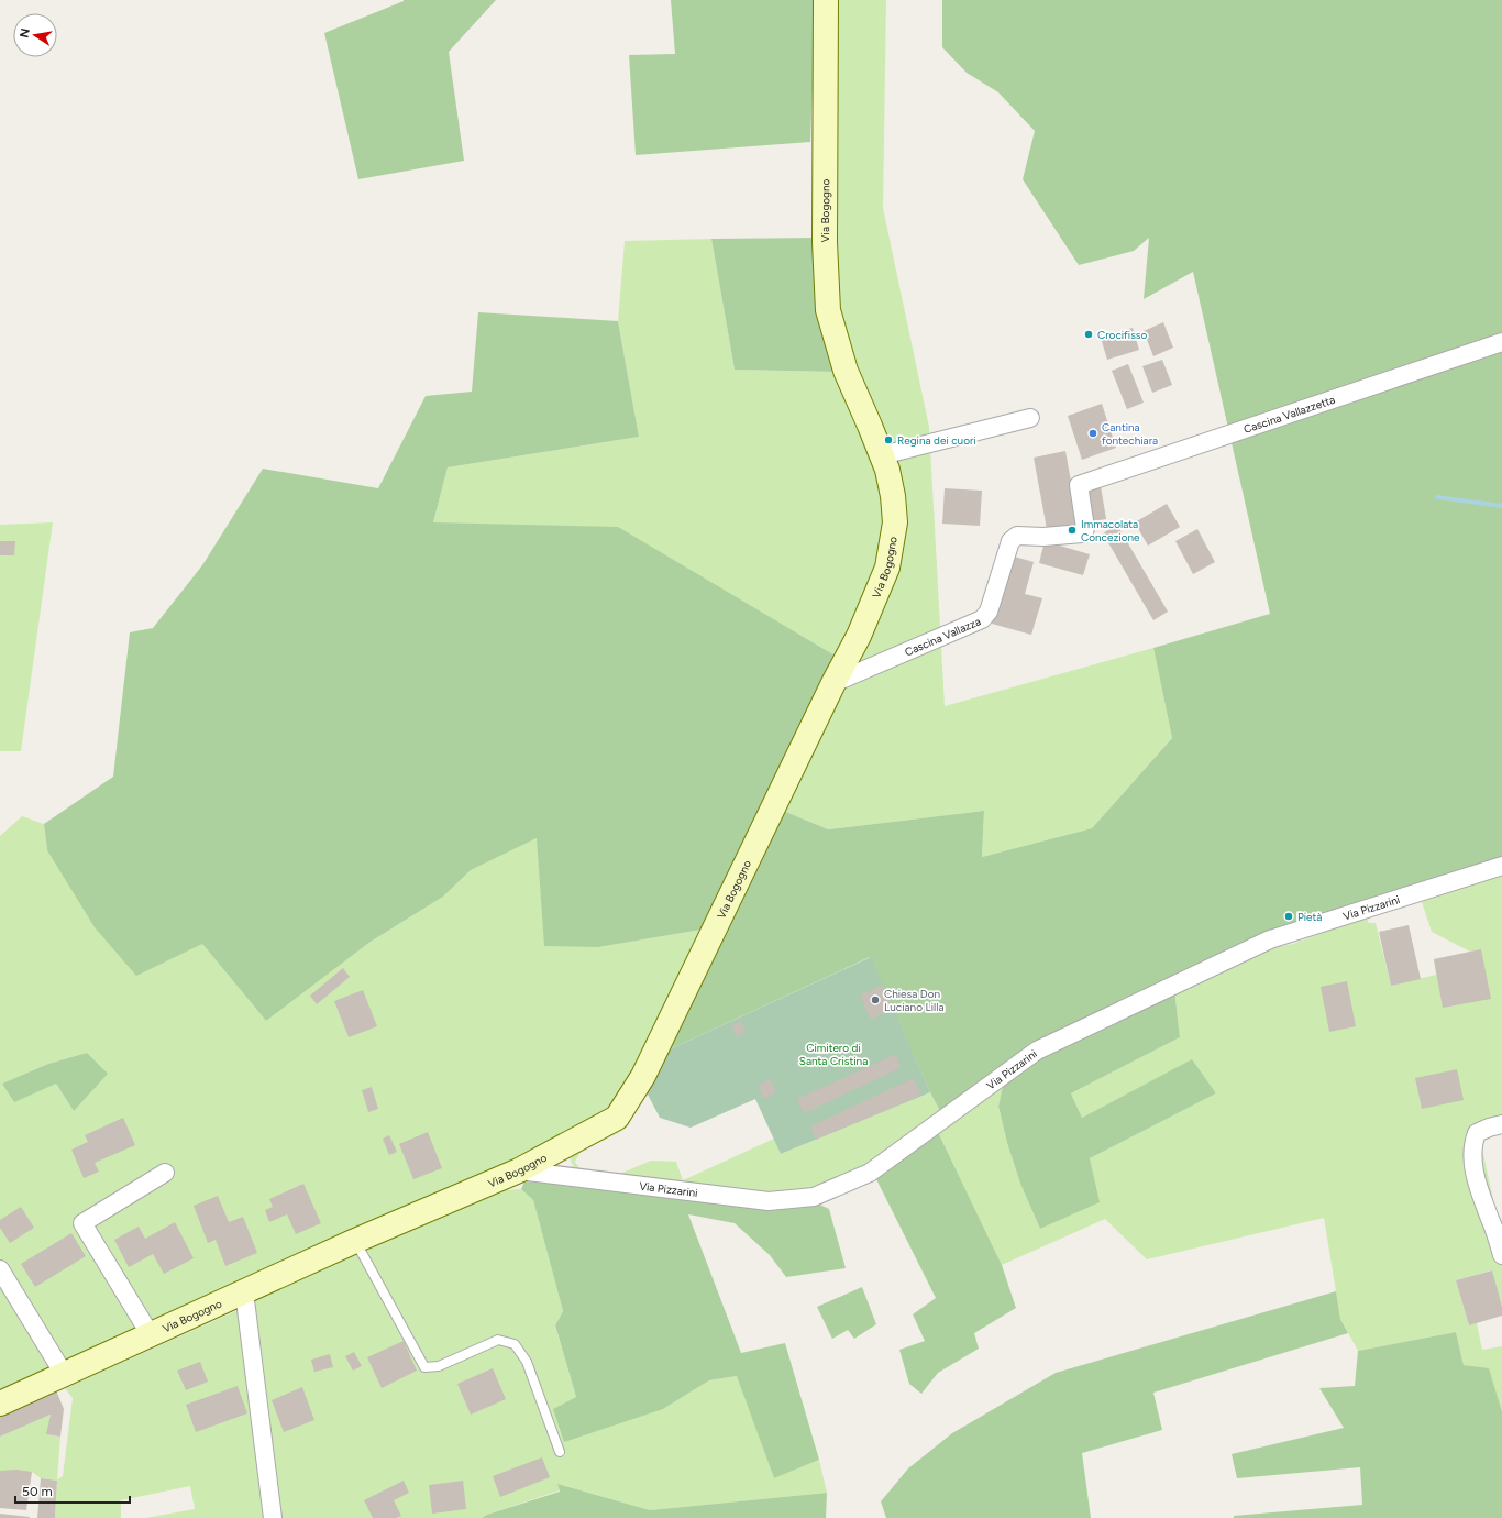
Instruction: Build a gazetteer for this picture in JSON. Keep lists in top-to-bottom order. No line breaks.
{"streets":{"main road":["Via Bogogno"],"street":["Cascina Vallazzetta","Cascina Vallazza","Via Pizzarini"]},"crossings":[["Via Bogogno","Cascina Vallazza"],["Via Bogogno","Via Pizzarini"],["Cascina Vallazzetta","Cascina Vallazza"]],"parks":["Cimitero di Santa Cristina"],"places":["Crocifisso","Cantina fontechiara","Regina dei cuori","Immacolata Concezione","Pietà","Chiesa Don Luciano Lilla"],"scale_bar":"50 m","north":"left"}
